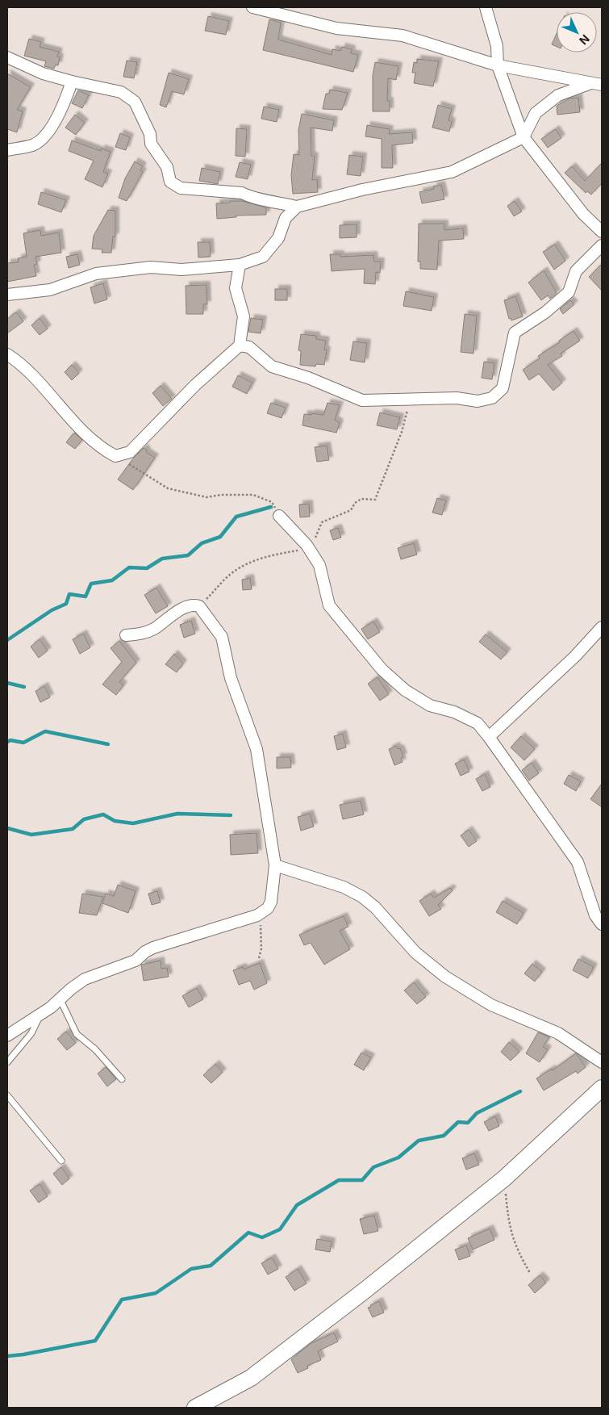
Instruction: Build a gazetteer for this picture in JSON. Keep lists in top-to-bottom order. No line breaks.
{"north":"bottom right"}
